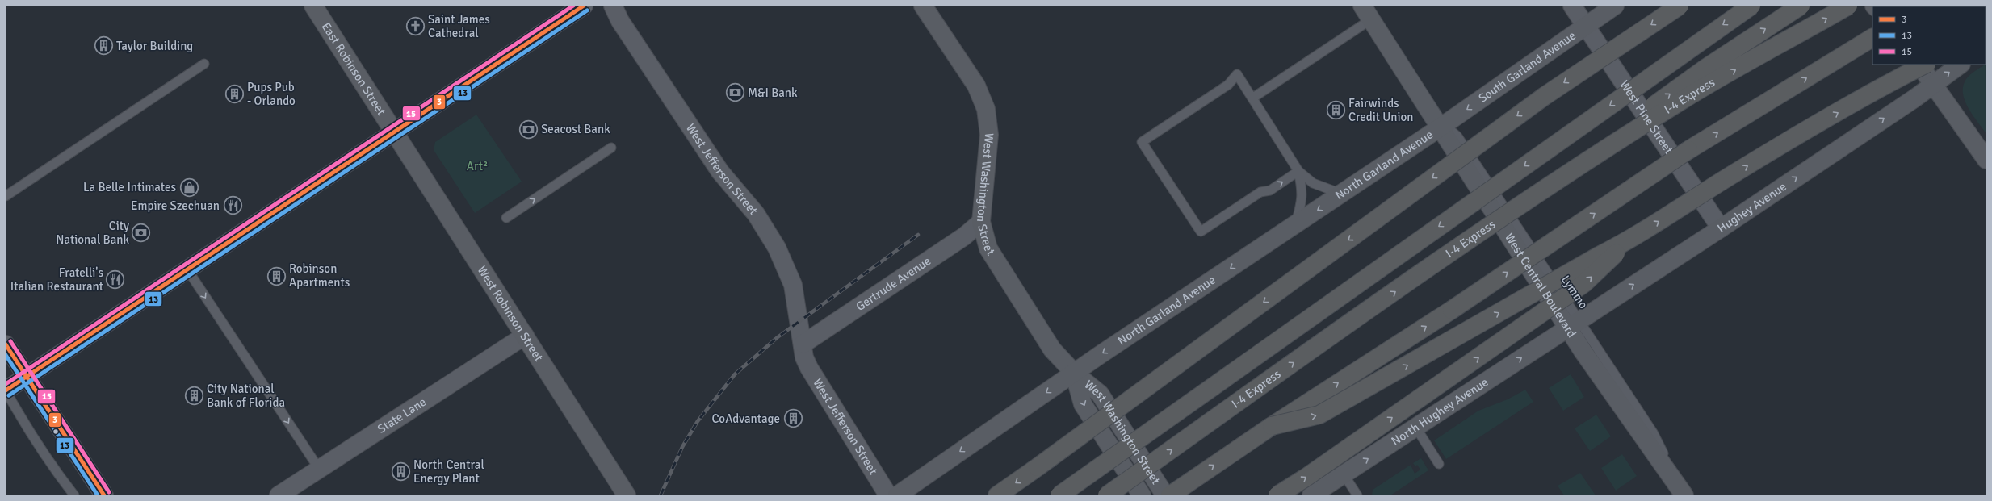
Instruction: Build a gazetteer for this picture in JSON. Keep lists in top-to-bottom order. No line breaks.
{"streets":{"highway":["I-4 Express"],"street":["South Garland Avenue","East Robinson Street","West Pine Street","North Garland Avenue","West Jefferson Street","West Washington Street","Hughey Avenue","Gertrude Avenue","West Central Boulevard","West Robinson Street","North Hughey Avenue","State Lane"],"lane":["Lymmo"]},"crossings":[["South Garland Avenue","West Pine Street"],["South Garland Avenue","North Garland Avenue"],["South Garland Avenue","West Central Boulevard"],["East Robinson Street","West Robinson Street"],["West Pine Street","Hughey Avenue"],["North Garland Avenue","West Washington Street"],["North Garland Avenue","West Central Boulevard"],["West Jefferson Street","Gertrude Avenue"],["West Washington Street","Gertrude Avenue"],["Hughey Avenue","West Central Boulevard"],["Hughey Avenue","Lymmo"],["Hughey Avenue","North Hughey Avenue"],["West Central Boulevard","Lymmo"],["West Central Boulevard","North Hughey Avenue"],["Lymmo","North Hughey Avenue"],["West Robinson Street","State Lane"]],"one_way":["South Garland Avenue","North Garland Avenue","Hughey Avenue","North Hughey Avenue"],"parks":["Art²"],"places":{"church":["Saint James Cathedral"],"building":["Taylor Building","Pups Pub - Orlando","Fairwinds Credit Union","Robinson Apartments","City National Bank of Florida","CoAdvantage","North Central Energy Plant"],"bank":["M&I Bank","Seacost Bank","City National Bank"],"shop":["La Belle Intimates"],"restaurant":["Empire Szechuan","Fratelli's Italian Restaurant"]},"lines":["transit line 3","transit line 15","transit line 13"],"legend":["3","13","15"]}
